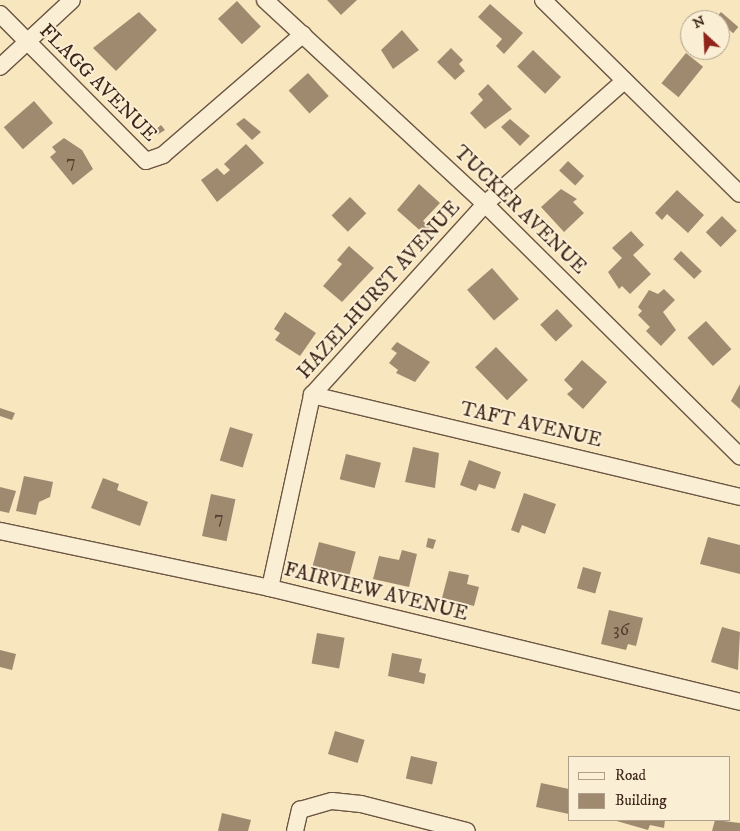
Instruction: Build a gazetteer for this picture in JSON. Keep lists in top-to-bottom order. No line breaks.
{"streets":{"street":["FLAGG AVENUE","TUCKER AVENUE","HAZELHURST AVENUE","TAFT AVENUE","FAIRVIEW AVENUE"]},"crossings":[["FLAGG AVENUE","TUCKER AVENUE"],["TUCKER AVENUE","HAZELHURST AVENUE"],["HAZELHURST AVENUE","TAFT AVENUE"],["HAZELHURST AVENUE","FAIRVIEW AVENUE"]],"house_numbers":["7","7","36"],"legend":["Road","Building"],"north":"top left"}
